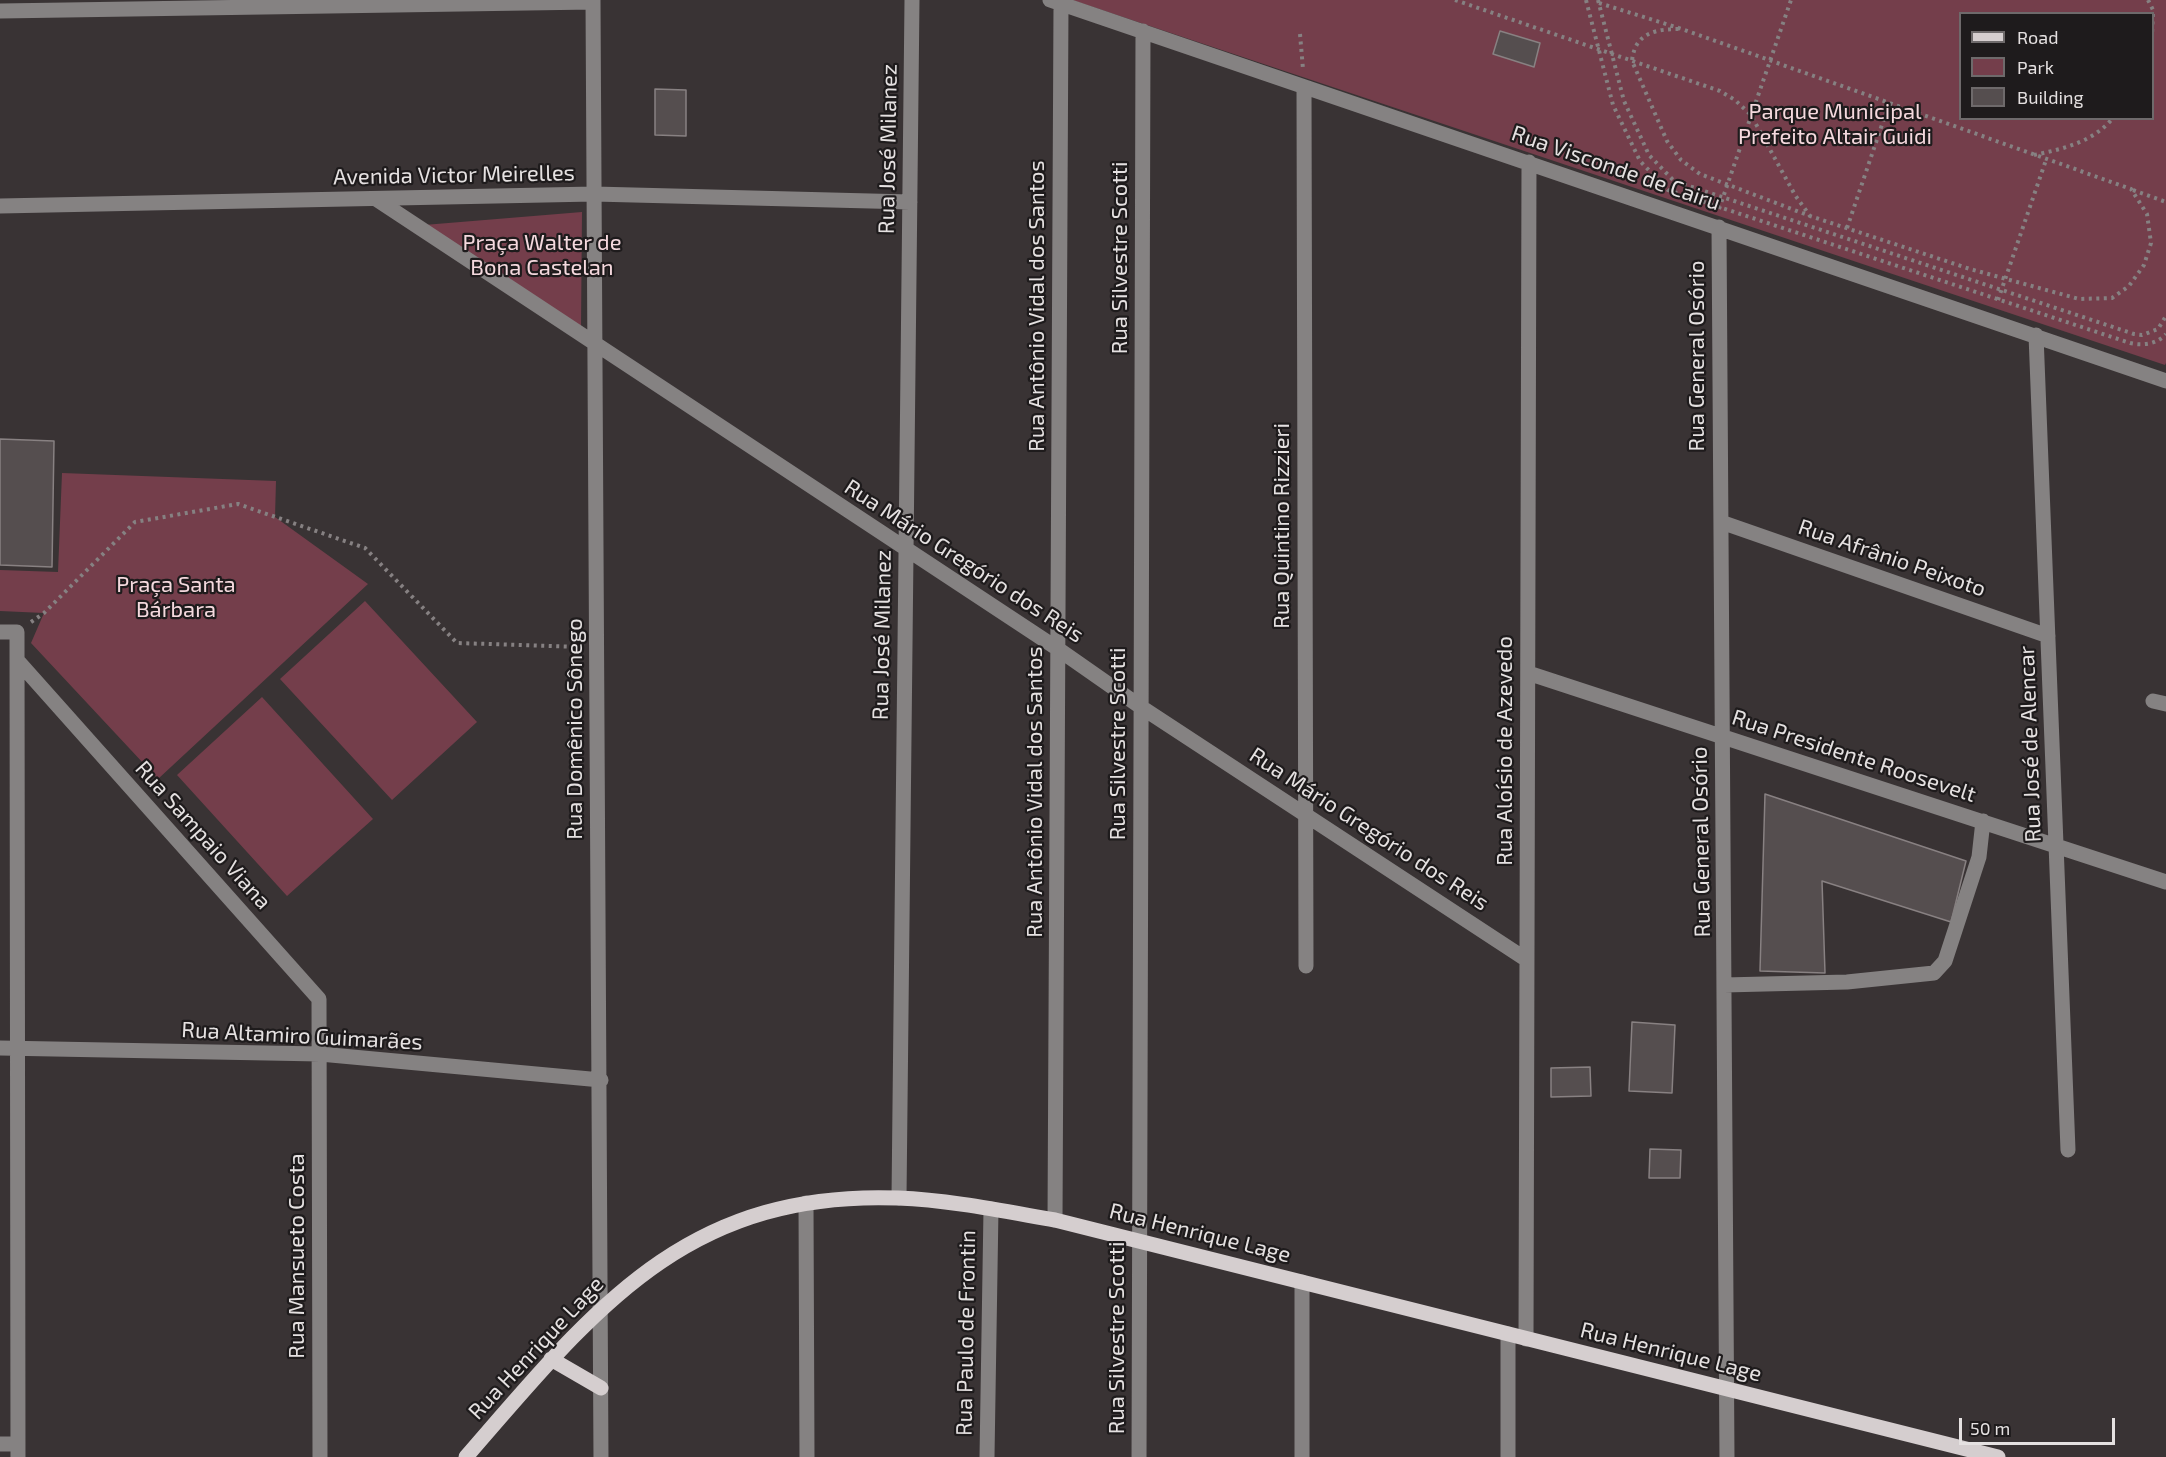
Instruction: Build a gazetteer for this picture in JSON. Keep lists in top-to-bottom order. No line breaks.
{"streets":{"main road":["Rua Henrique Lage"],"street":["Rua José Milanez","Rua Visconde de Cairu","Avenida Victor Meirelles","Rua Silvestre Scotti","Rua Antônio Vidal dos Santos","Rua General Osório","Rua Quintino Rizzieri","Rua Afrânio Peixoto","Rua Mário Gregório dos Reis","Rua Domênico Sônego","Rua José de Alencar","Rua Aloísio de Azevedo","Rua Presidente Roosevelt","Rua Sampaio Viana","Rua Altamiro Guimarães","Rua Mansueto Costa","Rua Paulo de Frontin"]},"crossings":[["Rua José Milanez","Avenida Victor Meirelles"],["Rua José Milanez","Rua Mário Gregório dos Reis"],["Rua José Milanez","Rua Henrique Lage"],["Rua Visconde de Cairu","Rua Silvestre Scotti"],["Rua Visconde de Cairu","Rua Antônio Vidal dos Santos"],["Rua Visconde de Cairu","Rua General Osório"],["Rua Visconde de Cairu","Rua Quintino Rizzieri"],["Rua Visconde de Cairu","Rua José de Alencar"],["Rua Visconde de Cairu","Rua Aloísio de Azevedo"],["Avenida Victor Meirelles","Rua Mário Gregório dos Reis"],["Avenida Victor Meirelles","Rua Domênico Sônego"],["Rua Silvestre Scotti","Rua Mário Gregório dos Reis"],["Rua Silvestre Scotti","Rua Henrique Lage"],["Rua Antônio Vidal dos Santos","Rua Mário Gregório dos Reis"],["Rua Antônio Vidal dos Santos","Rua Henrique Lage"],["Rua General Osório","Rua Afrânio Peixoto"],["Rua General Osório","Rua Presidente Roosevelt"],["Rua General Osório","Rua Henrique Lage"],["Rua Quintino Rizzieri","Rua Mário Gregório dos Reis"],["Rua Afrânio Peixoto","Rua José de Alencar"],["Rua Mário Gregório dos Reis","Rua Domênico Sônego"],["Rua Mário Gregório dos Reis","Rua Aloísio de Azevedo"],["Rua Domênico Sônego","Rua Altamiro Guimarães"],["Rua Domênico Sônego","Rua Henrique Lage"],["Rua José de Alencar","Rua Presidente Roosevelt"],["Rua Aloísio de Azevedo","Rua Presidente Roosevelt"],["Rua Aloísio de Azevedo","Rua Henrique Lage"],["Rua Sampaio Viana","Rua Altamiro Guimarães"],["Rua Sampaio Viana","Rua Mansueto Costa"],["Rua Altamiro Guimarães","Rua Mansueto Costa"],["Rua Henrique Lage","Rua Paulo de Frontin"]],"parks":["Parque Municipal Prefeito Altair Guidi","Praça Walter de Bona Castelan","Praça Santa Bárbara"],"legend":["Road","Park","Building"],"scale_bar":"50 m"}
